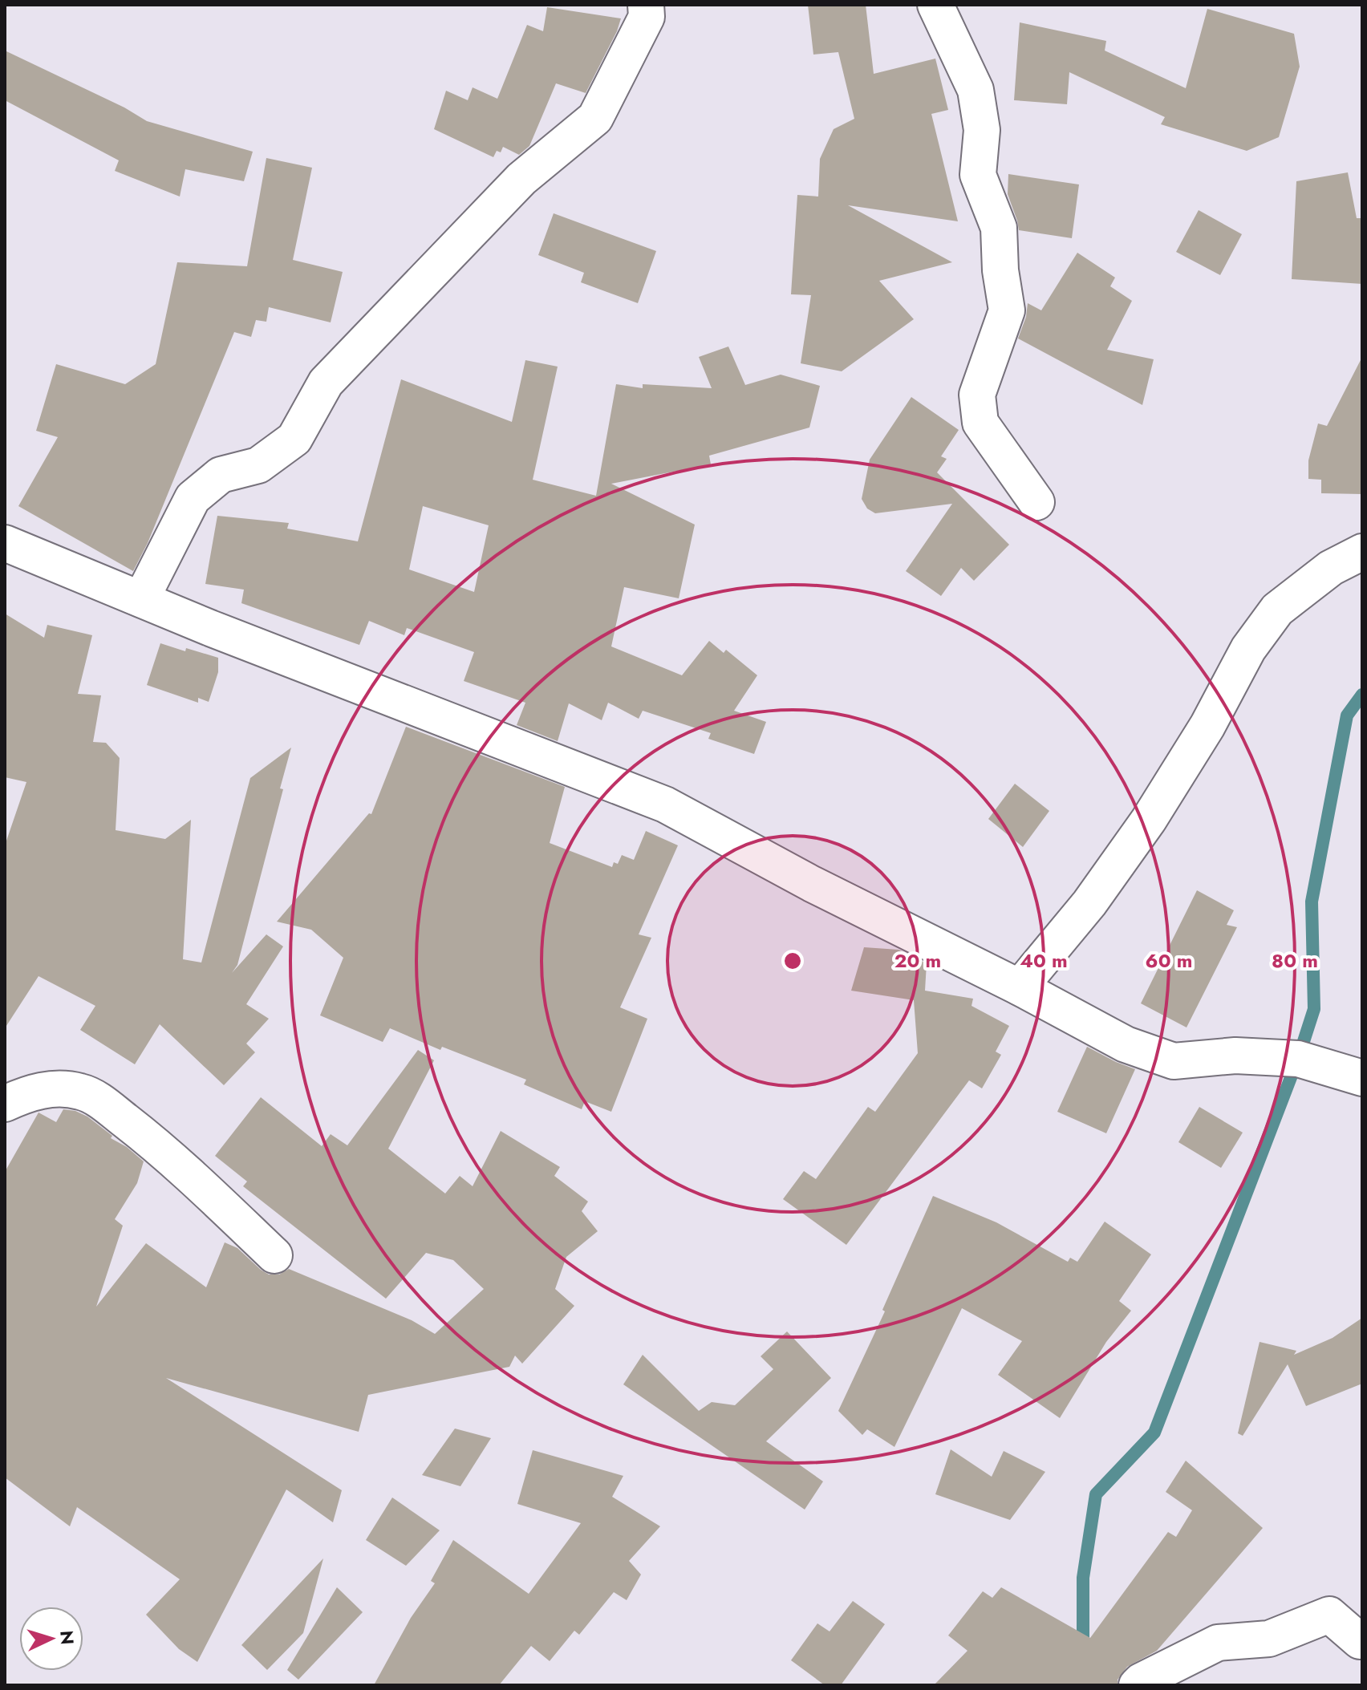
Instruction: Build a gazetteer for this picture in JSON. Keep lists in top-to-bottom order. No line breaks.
{"north":"right","rings":["20 m","40 m","60 m","80 m"]}
